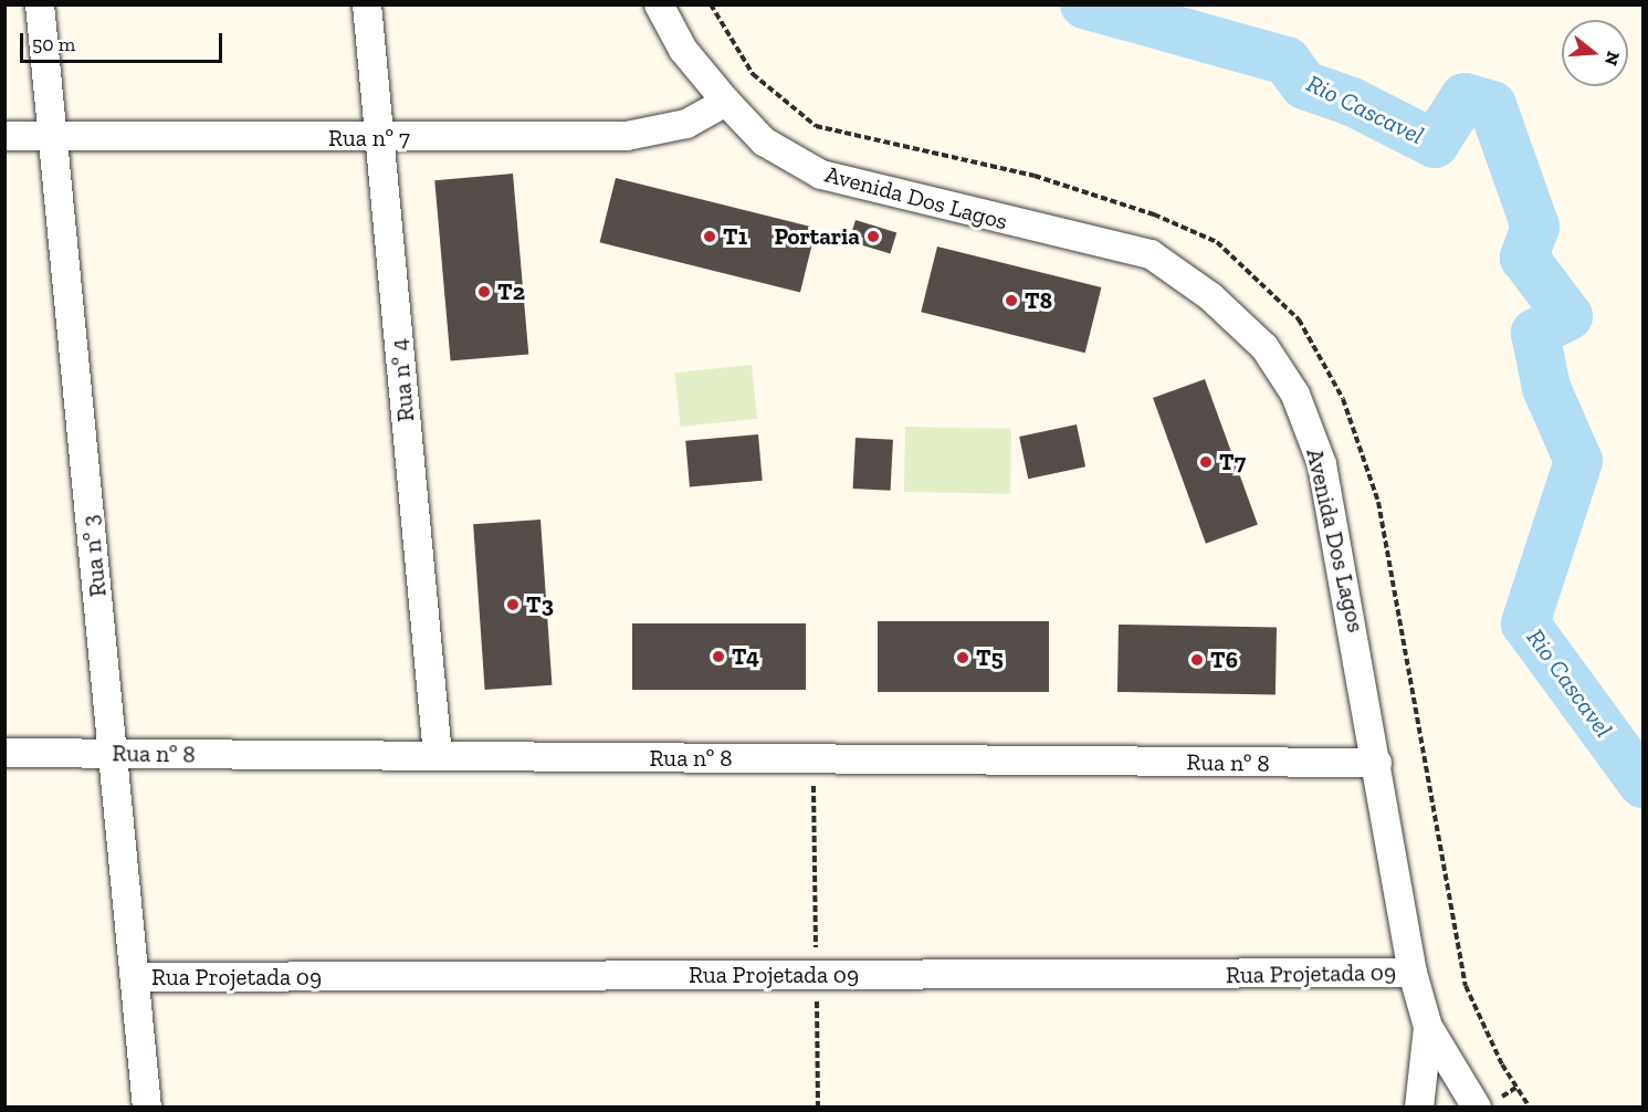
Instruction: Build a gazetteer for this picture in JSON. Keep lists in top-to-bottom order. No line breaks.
{"streets":{"street":["Rua nº 7","Avenida Dos Lagos","Rua nº 4","Rua nº 3","Rua nº 8","Rua Projetada 09"]},"crossings":[["Rua nº 7","Avenida Dos Lagos"],["Rua nº 7","Rua nº 4"],["Rua nº 7","Rua nº 3"],["Avenida Dos Lagos","Rua nº 8"],["Avenida Dos Lagos","Rua Projetada 09"],["Rua nº 4","Rua nº 8"],["Rua nº 3","Rua nº 8"],["Rua nº 3","Rua Projetada 09"]],"water":["Rio Cascavel"],"places":["T1","Portaria","T2","T8","T7","T3","T4","T5","T6"],"scale_bar":"50 m","north":"right"}
